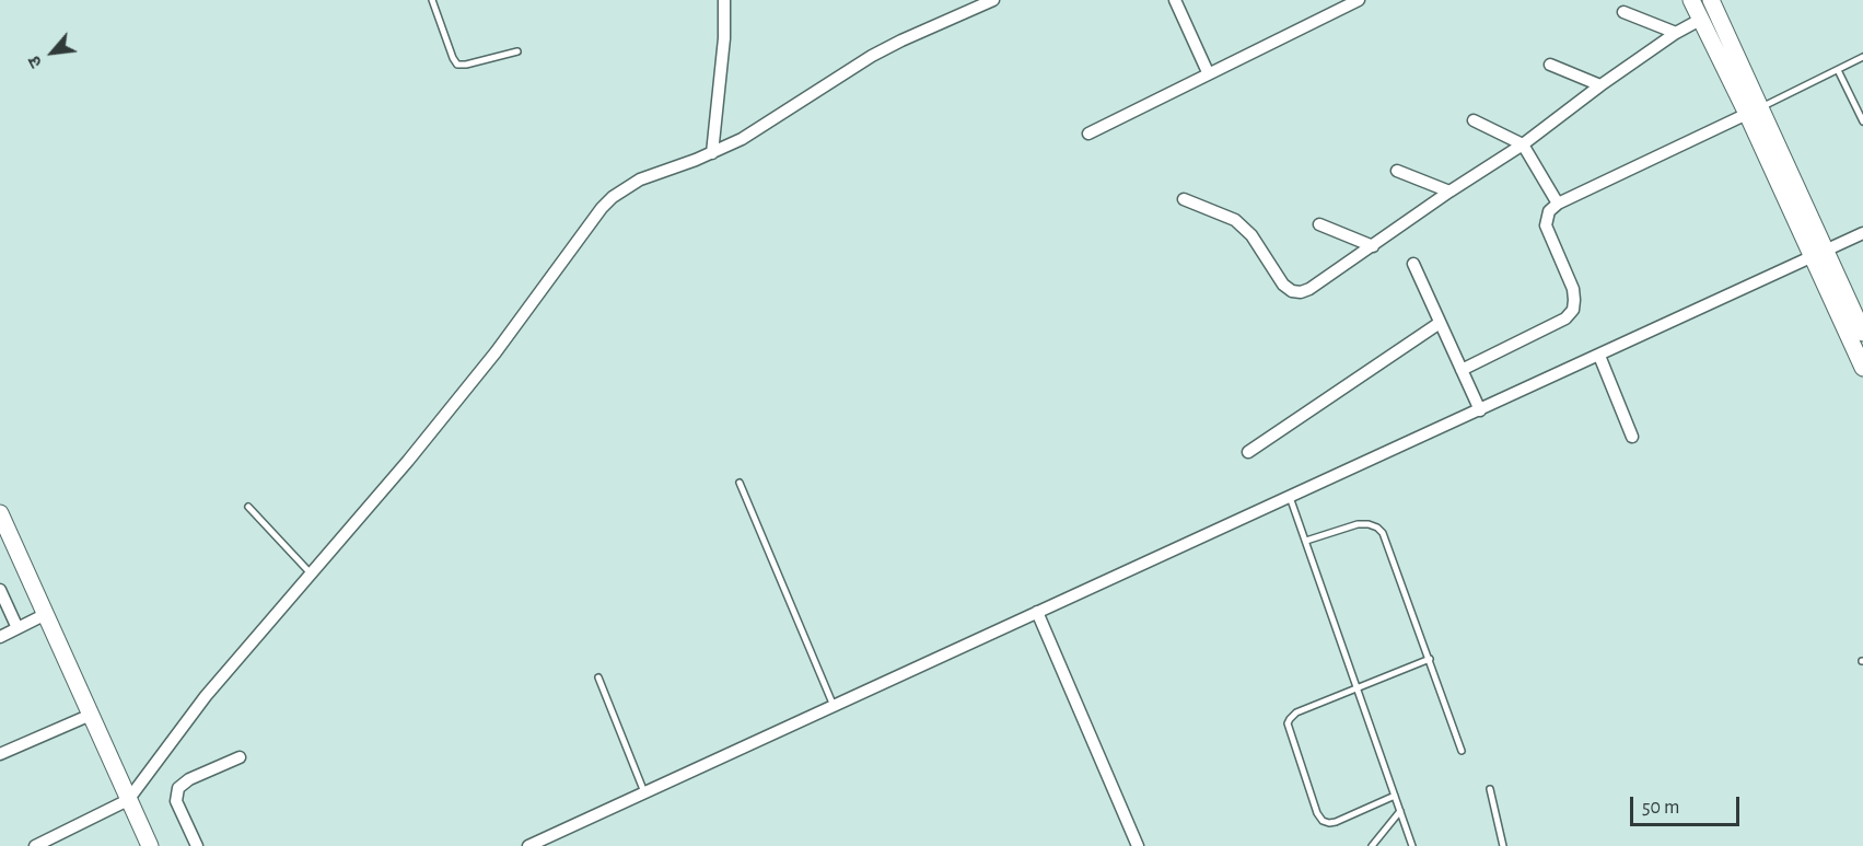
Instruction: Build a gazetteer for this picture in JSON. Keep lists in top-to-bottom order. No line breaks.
{"scale_bar":"50 m","north":"bottom left"}
